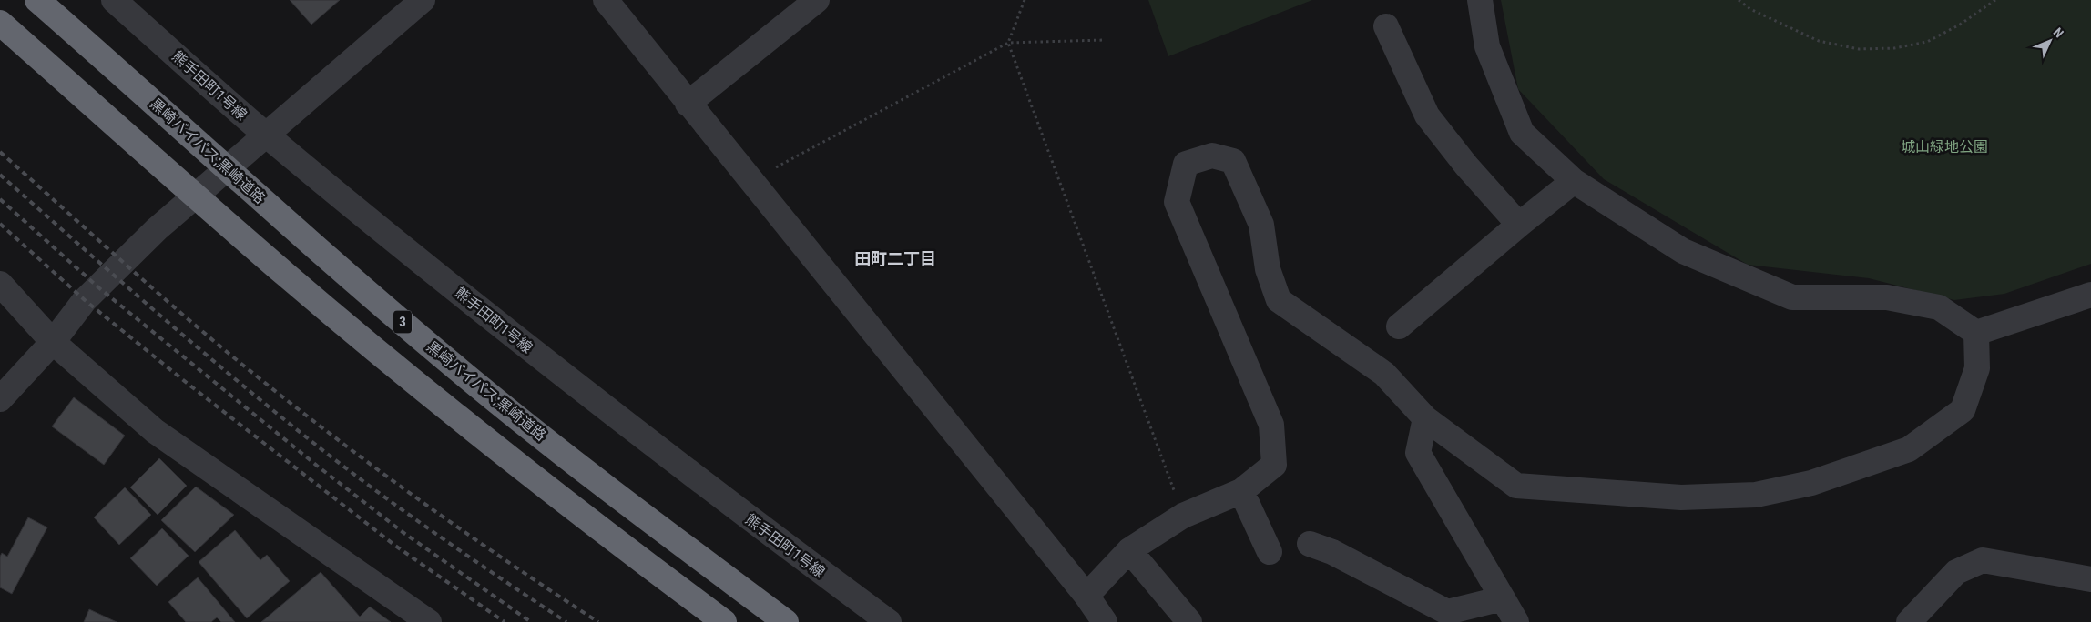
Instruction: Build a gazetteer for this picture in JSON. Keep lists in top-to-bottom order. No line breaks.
{"streets":{"highway":["黒崎バイパス;黒崎道路","3"],"street":["熊手田町1号線"]},"districts":["田町二丁目"],"parks":["城山緑地公園"],"north":"top right"}
